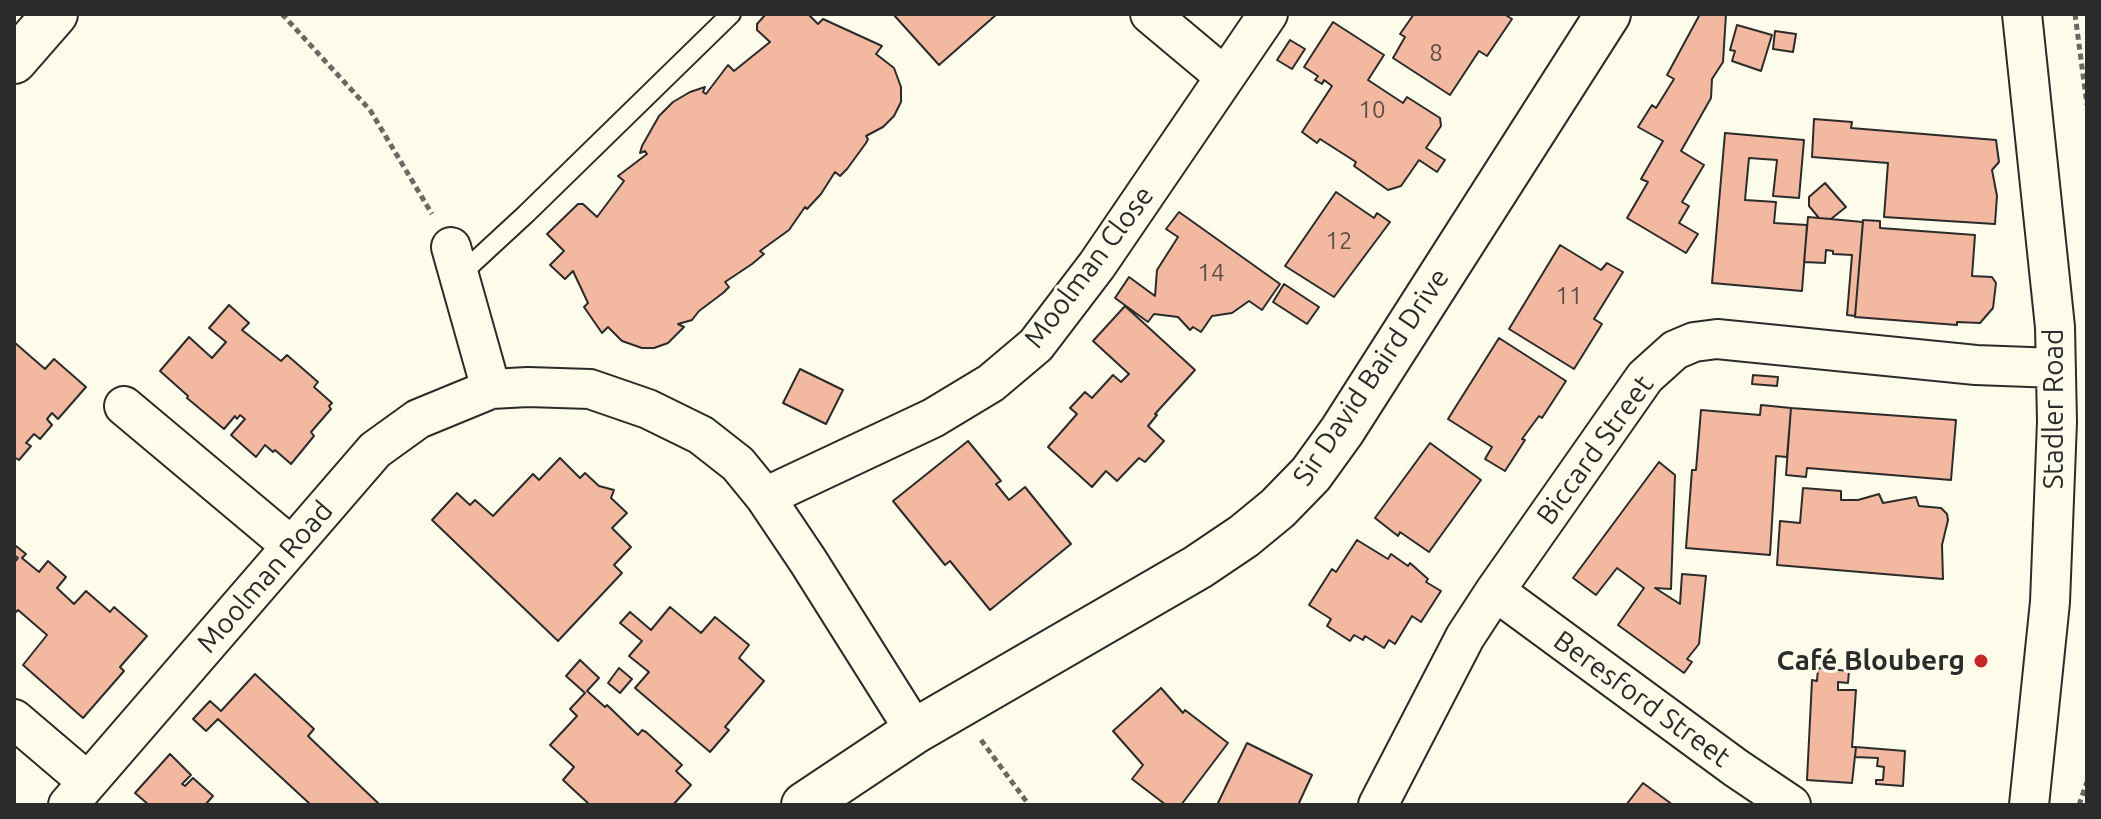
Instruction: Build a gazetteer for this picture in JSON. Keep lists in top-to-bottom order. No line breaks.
{"streets":{"street":["Moolman Close","Sir David Baird Drive","Stadler Road","Biccard Street","Moolman Road","Beresford Street"]},"crossings":[["Moolman Close","Moolman Road"],["Sir David Baird Drive","Moolman Road"],["Stadler Road","Biccard Street"],["Biccard Street","Beresford Street"]],"places":["Café Blouberg"],"house_numbers":["8","10","12","14","11"]}
